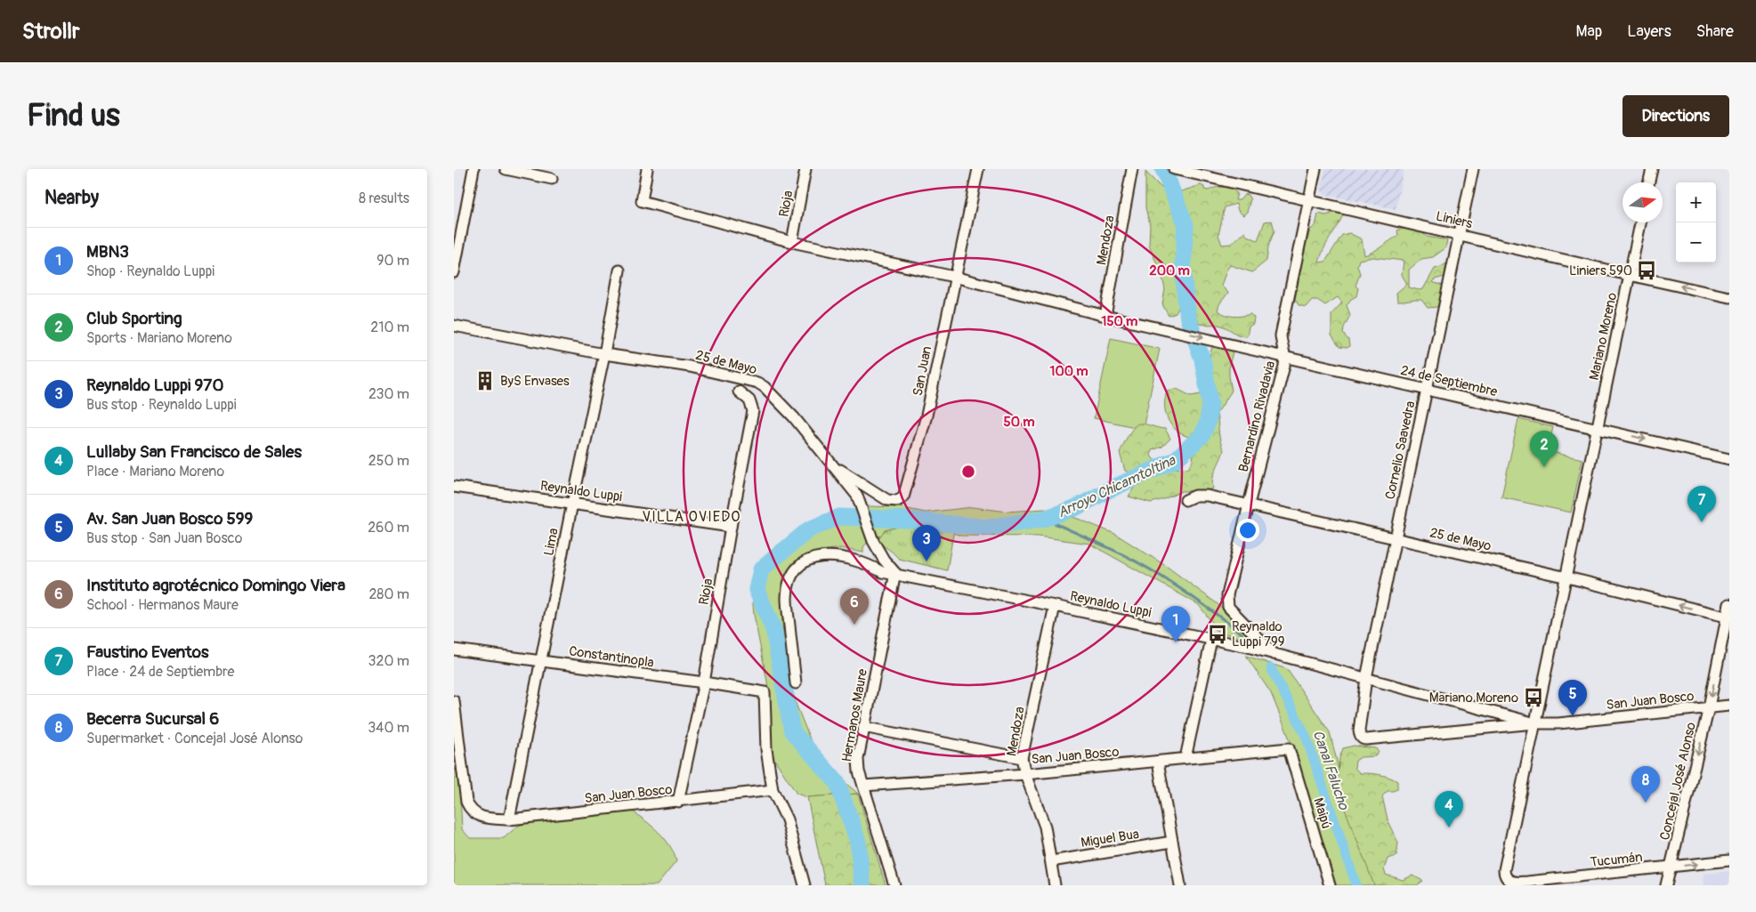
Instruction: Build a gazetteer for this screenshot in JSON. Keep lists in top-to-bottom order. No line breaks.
{"streets":{"street":["Rioja","Liniers","Mendoza","Mariano Moreno","25 de Mayo","San Juan","24 de Septiembre","Bernardino Rivadavia","Cornelio Saavedra","Reynaldo Luppi","Lima","Constantinopla","San Juan Bosco","Hermanos Maure","Concejal José Alonso","Maipú","Miguel Bua","Tucumán"]},"crossings":[["Rioja","24 de Septiembre"],["Rioja","Reynaldo Luppi"],["Rioja","Constantinopla"],["Rioja","San Juan Bosco"],["Liniers","Mariano Moreno"],["Liniers","Bernardino Rivadavia"],["Liniers","Cornelio Saavedra"],["Mendoza","24 de Septiembre"],["Mendoza","Reynaldo Luppi"],["Mendoza","San Juan Bosco"],["Mendoza","Miguel Bua"],["Mariano Moreno","25 de Mayo"],["Mariano Moreno","24 de Septiembre"],["Mariano Moreno","Reynaldo Luppi"],["Mariano Moreno","San Juan Bosco"],["Mariano Moreno","Tucumán"],["25 de Mayo","San Juan"],["25 de Mayo","Bernardino Rivadavia"],["25 de Mayo","Cornelio Saavedra"],["25 de Mayo","Reynaldo Luppi"],["25 de Mayo","Lima"],["25 de Mayo","Hermanos Maure"],["25 de Mayo","Concejal José Alonso"],["San Juan","24 de Septiembre"],["24 de Septiembre","Bernardino Rivadavia"],["24 de Septiembre","Cornelio Saavedra"],["Bernardino Rivadavia","Reynaldo Luppi"],["Cornelio Saavedra","Reynaldo Luppi"],["Cornelio Saavedra","San Juan Bosco"],["Reynaldo Luppi","Lima"],["Reynaldo Luppi","San Juan Bosco"],["Reynaldo Luppi","Hermanos Maure"],["Lima","Constantinopla"],["Lima","San Juan Bosco"],["Constantinopla","San Juan Bosco"],["San Juan Bosco","Hermanos Maure"],["San Juan Bosco","Concejal José Alonso"],["San Juan Bosco","Maipú"],["Concejal José Alonso","Tucumán"]],"one_way":["Concejal José Alonso"],"districts":["VILLA OVIEDO"],"water":["Arroyo Chicamtoltina","Canal Falucho"],"places":{"bus stop":["Liniers 590","Reynaldo Luppi 799","Mariano Moreno"],"building":["ByS Envases"]},"north":"right","page":{"header":"Strollr","nav":["Map","Layers","Share"],"buttons":"Directions","title":"Find us","heading":["Nearby","8 results"],"map_buttons":["+","−"],"list":[{"mark":"1","name":"MBN3","note":"Shop · Reynaldo Luppi","value":"90 m"},{"mark":"2","name":"Club Sporting","note":"Sports · Mariano Moreno","value":"210 m"},{"mark":"3","name":"Reynaldo Luppi 970","note":"Bus stop · Reynaldo Luppi","value":"230 m"},{"mark":"4","name":"Lullaby San Francisco de Sales","note":"Place · Mariano Moreno","value":"250 m"},{"mark":"5","name":"Av. San Juan Bosco 599","note":"Bus stop · San Juan Bosco","value":"260 m"},{"mark":"6","name":"Instituto agrotécnico Domingo Viera","note":"School · Hermanos Maure","value":"280 m"},{"mark":"7","name":"Faustino Eventos","note":"Place · 24 de Septiembre","value":"320 m"},{"mark":"8","name":"Becerra Sucursal 6","note":"Supermarket · Concejal José Alonso","value":"340 m"}],"pins":["2","7","3","6","1","5","8","4"]},"rings":["200 m","150 m","100 m","50 m"]}
